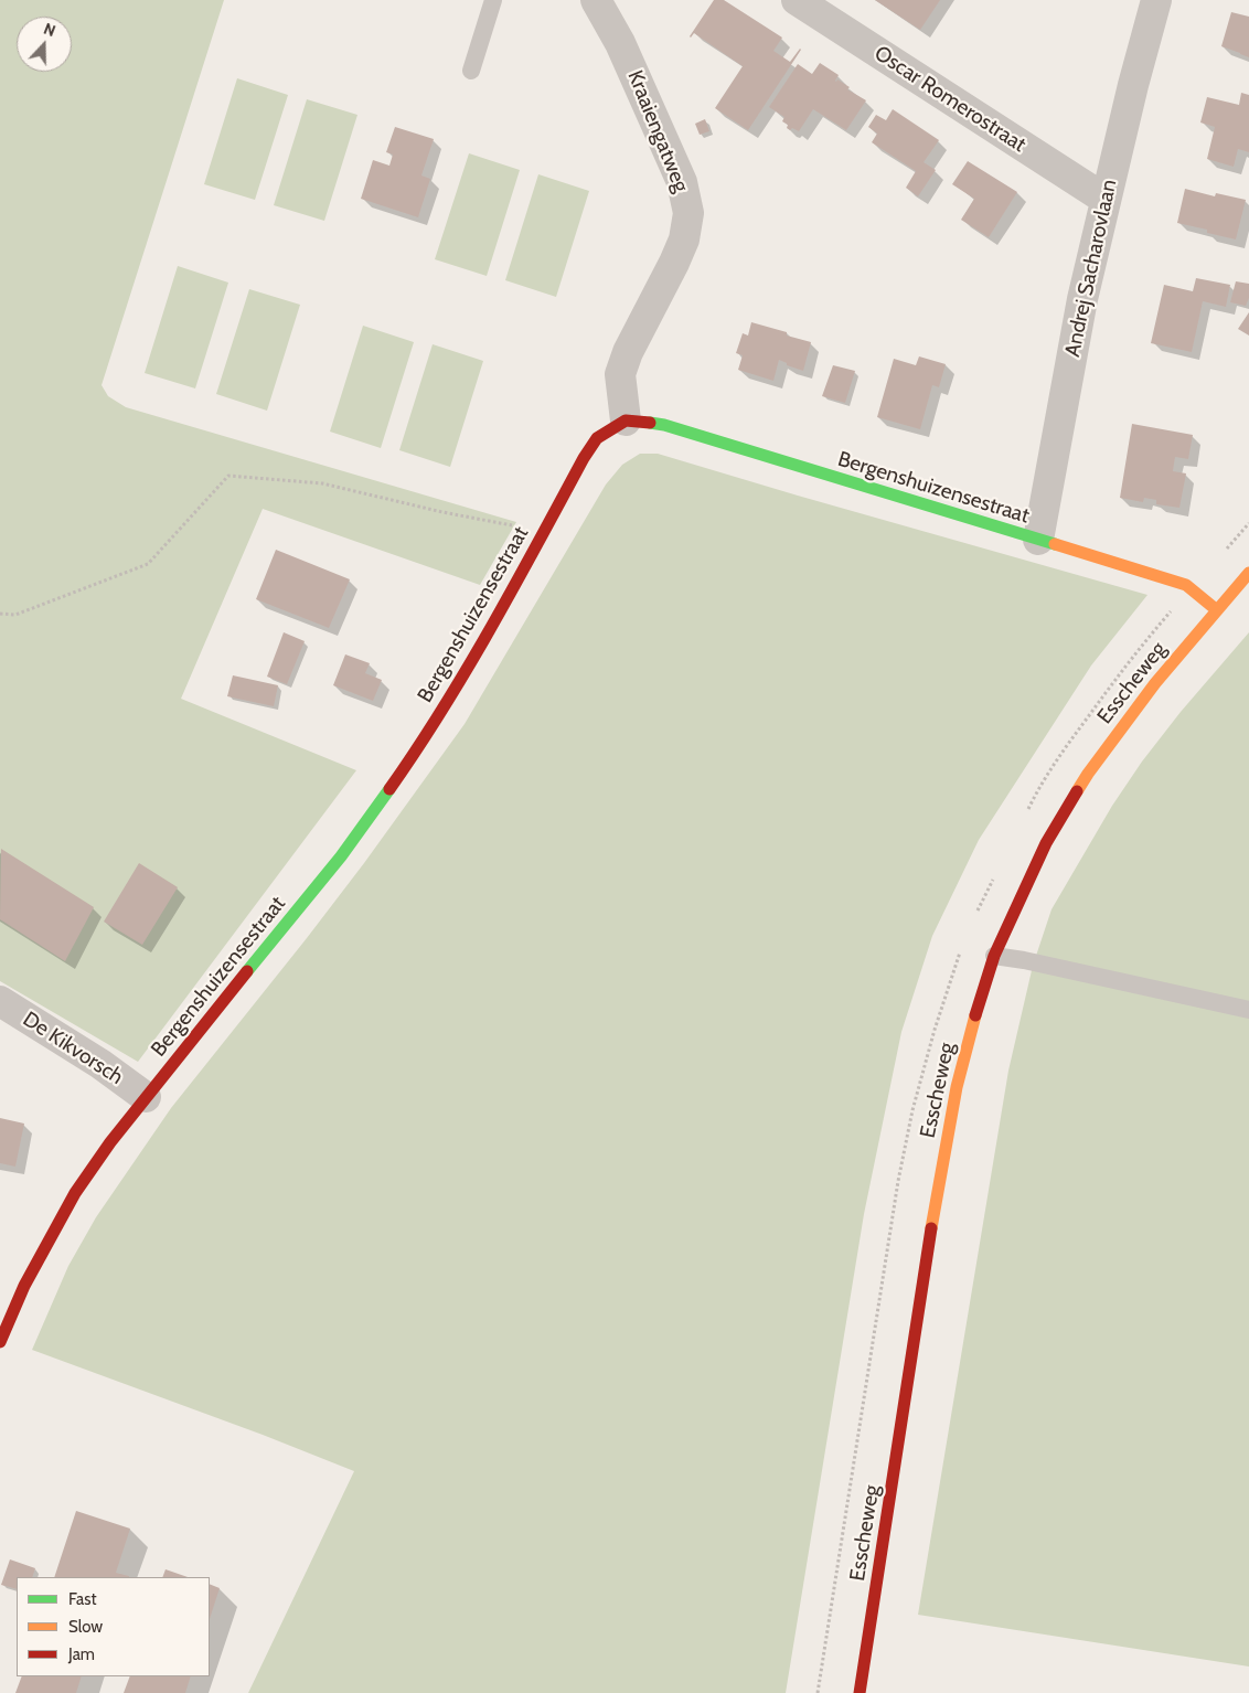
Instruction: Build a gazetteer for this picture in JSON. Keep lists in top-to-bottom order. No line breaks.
{"streets":{"street":["Oscar Romerostraat","Kraaiengatweg","Andrej Sacharovlaan","Bergenshuizensestraat","Esscheweg","De Kikvorsch"]},"crossings":[["Oscar Romerostraat","Andrej Sacharovlaan"],["Kraaiengatweg","Bergenshuizensestraat"],["Andrej Sacharovlaan","Bergenshuizensestraat"],["Bergenshuizensestraat","Esscheweg"],["Bergenshuizensestraat","De Kikvorsch"]],"legend":["Fast","Slow","Jam"],"north":"top"}
